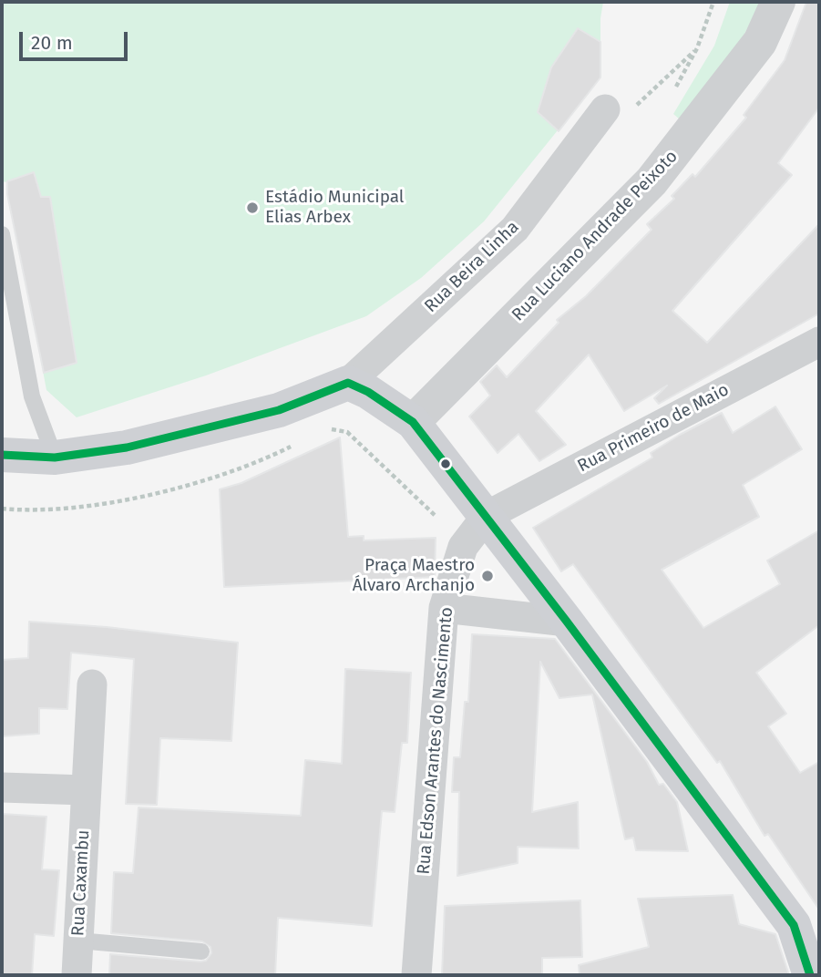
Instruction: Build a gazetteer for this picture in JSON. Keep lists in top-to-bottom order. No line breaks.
{"streets":{"street":["Rua Luciano Andrade Peixoto","Rua Beira Linha","Rua Primeiro de Maio","Rua Edson Arantes do Nascimento","Rua Caxambu"]},"crossings":[["Rua Primeiro de Maio","Rua Edson Arantes do Nascimento"]],"places":["Estádio Municipal Elias Arbex","Praça Maestro Álvaro Archanjo"],"scale_bar":"20 m"}
